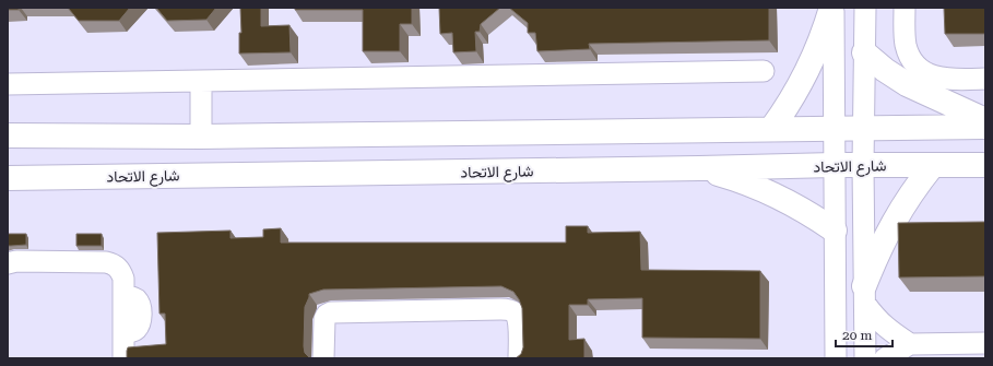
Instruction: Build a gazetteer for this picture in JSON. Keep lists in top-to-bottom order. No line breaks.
{"streets":{"main road":["شارع الاتحاد"]},"scale_bar":"20 m"}
